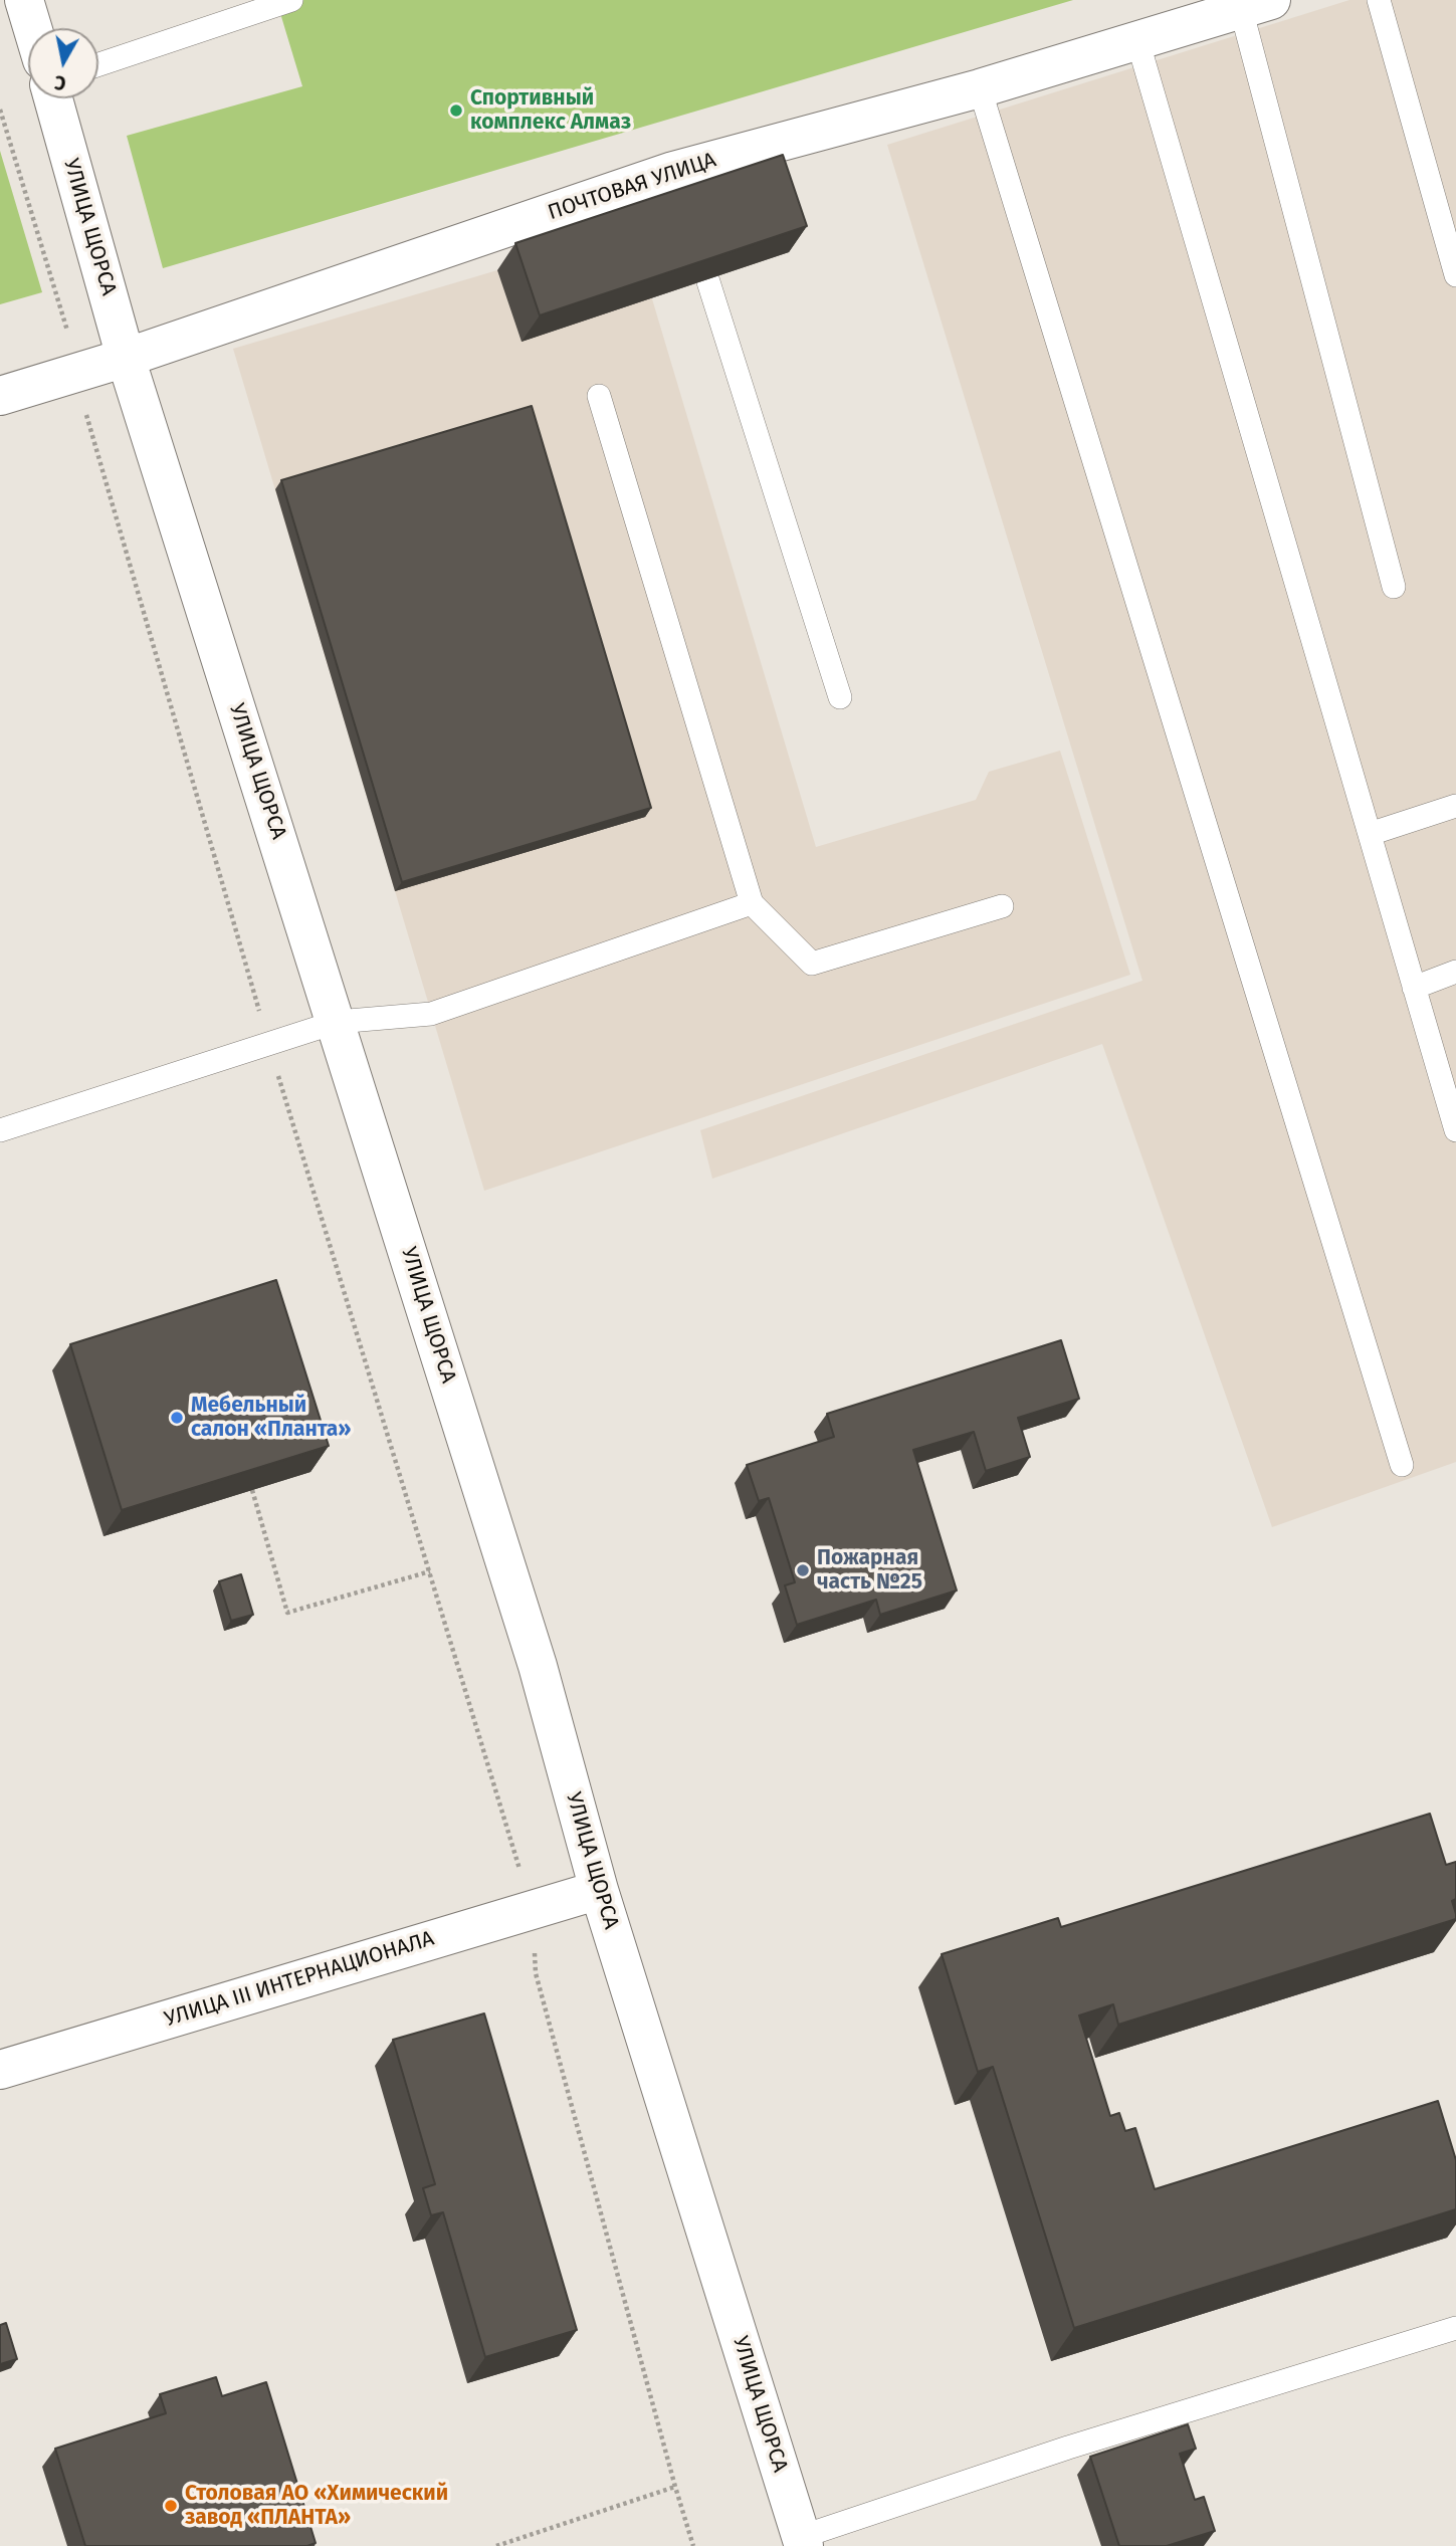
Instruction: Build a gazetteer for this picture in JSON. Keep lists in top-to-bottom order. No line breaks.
{"streets":{"street":["ПОЧТОВАЯ УЛИЦА","УЛИЦА ЩОРСА","УЛИЦА III ИНТЕРНАЦИОНАЛА"]},"crossings":[["ПОЧТОВАЯ УЛИЦА","УЛИЦА ЩОРСА"],["УЛИЦА ЩОРСА","УЛИЦА III ИНТЕРНАЦИОНАЛА"]],"places":["Спортивный комплекс Алмаз","Мебельный салон «Планта»","Пожарная часть №25","Столовая АО «Химический завод «ПЛАНТА»"],"north":"bottom"}
